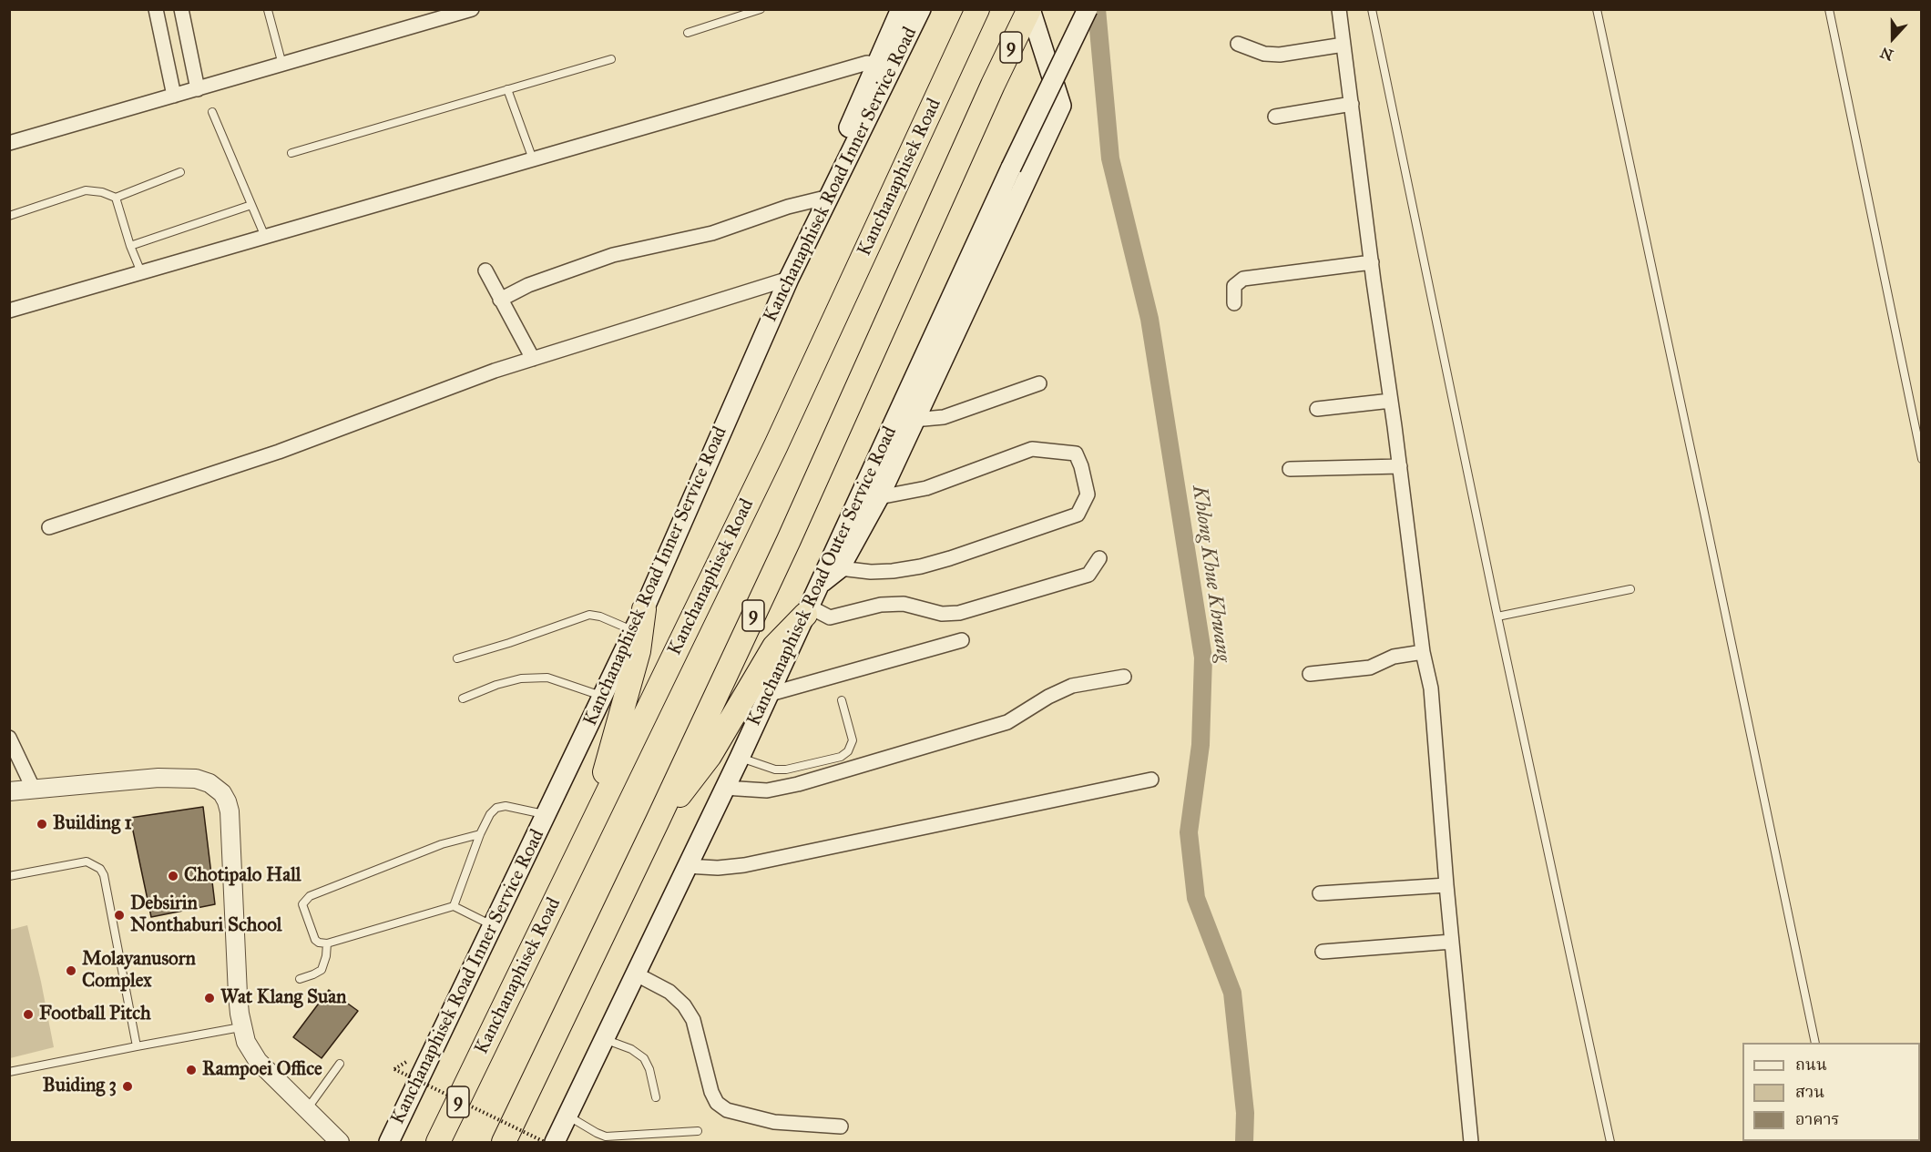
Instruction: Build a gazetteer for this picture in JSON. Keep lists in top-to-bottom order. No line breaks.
{"streets":{"highway":["9","Kanchanaphisek Road"],"main road":["Kanchanaphisek Road Inner Service Road","Kanchanaphisek Road Outer Service Road"]},"water":["Khlong Khue Khwang"],"places":["Building 1","Chotipalo Hall","Debsirin Nonthaburi School","Molayanusorn Complex","Wat Klang Suan","Football Pitch","Rampoei Office","Buiding 3"],"legend":["ถนน","สวน","อาคาร"],"north":"bottom"}
